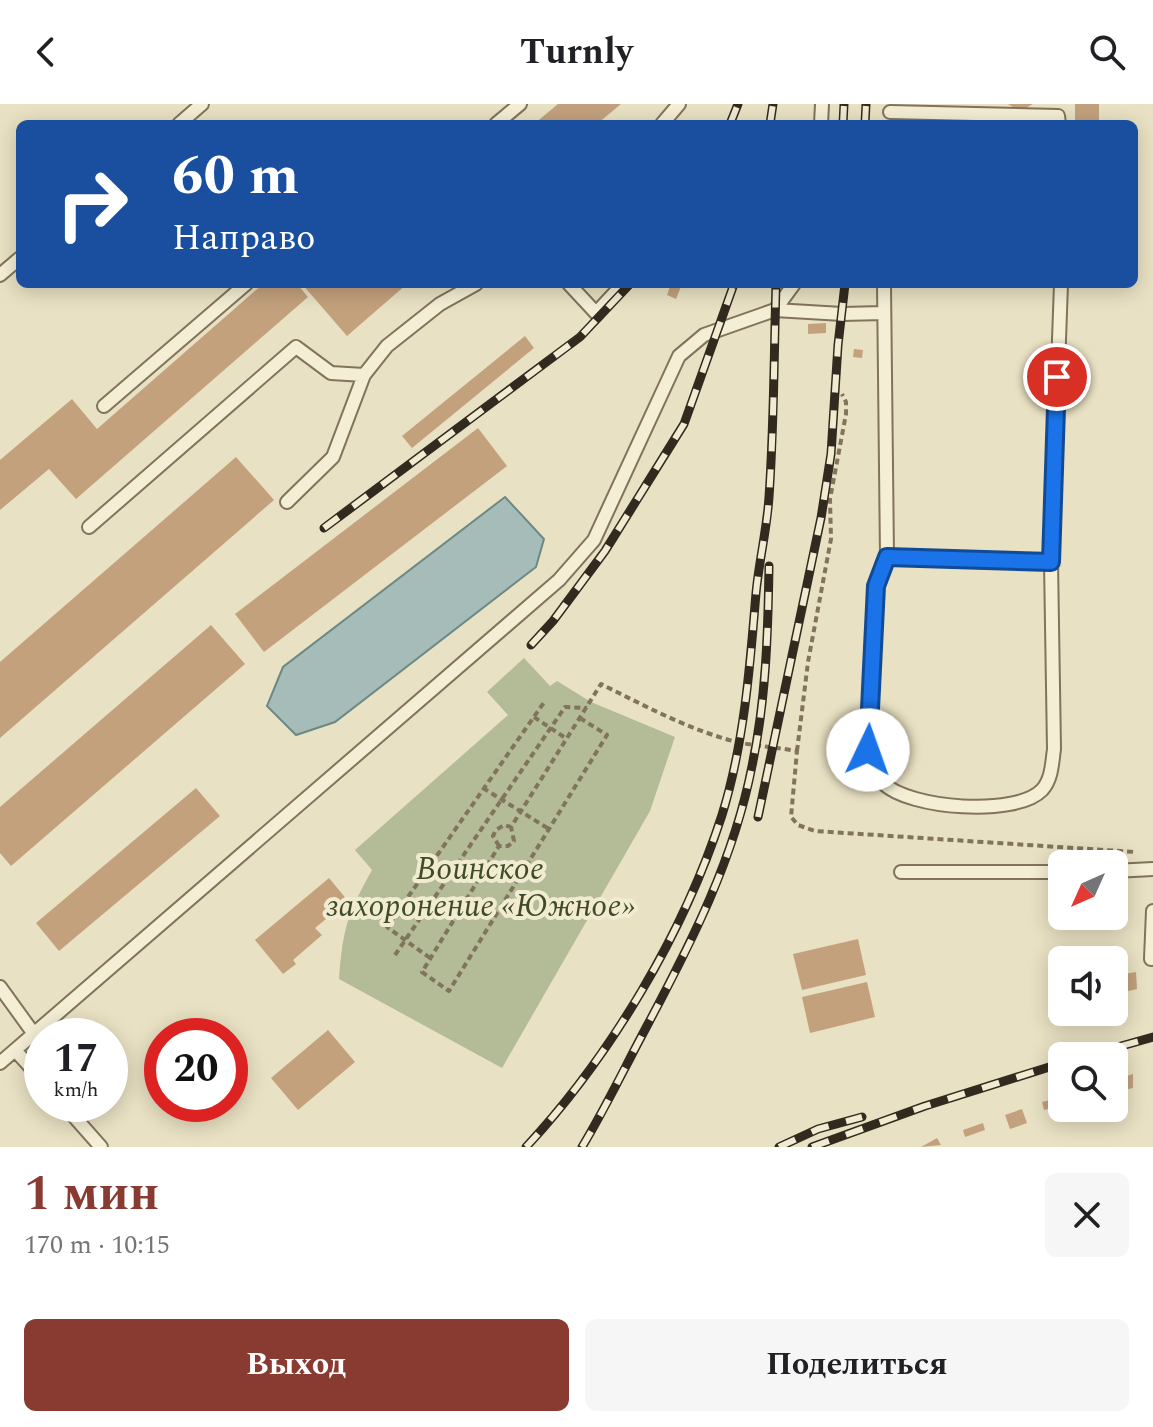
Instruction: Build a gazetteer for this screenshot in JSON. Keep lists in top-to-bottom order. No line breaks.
{"parks":["Воинское захоронение «Южное»"],"north":"bottom left","page":{"header":"Turnly","turn":["60 m","Направо"],"speed":"17 km/h","limit":"20","heading":["1 мин","170 m · 10:15"],"buttons":["Выход","Поделиться"]}}
